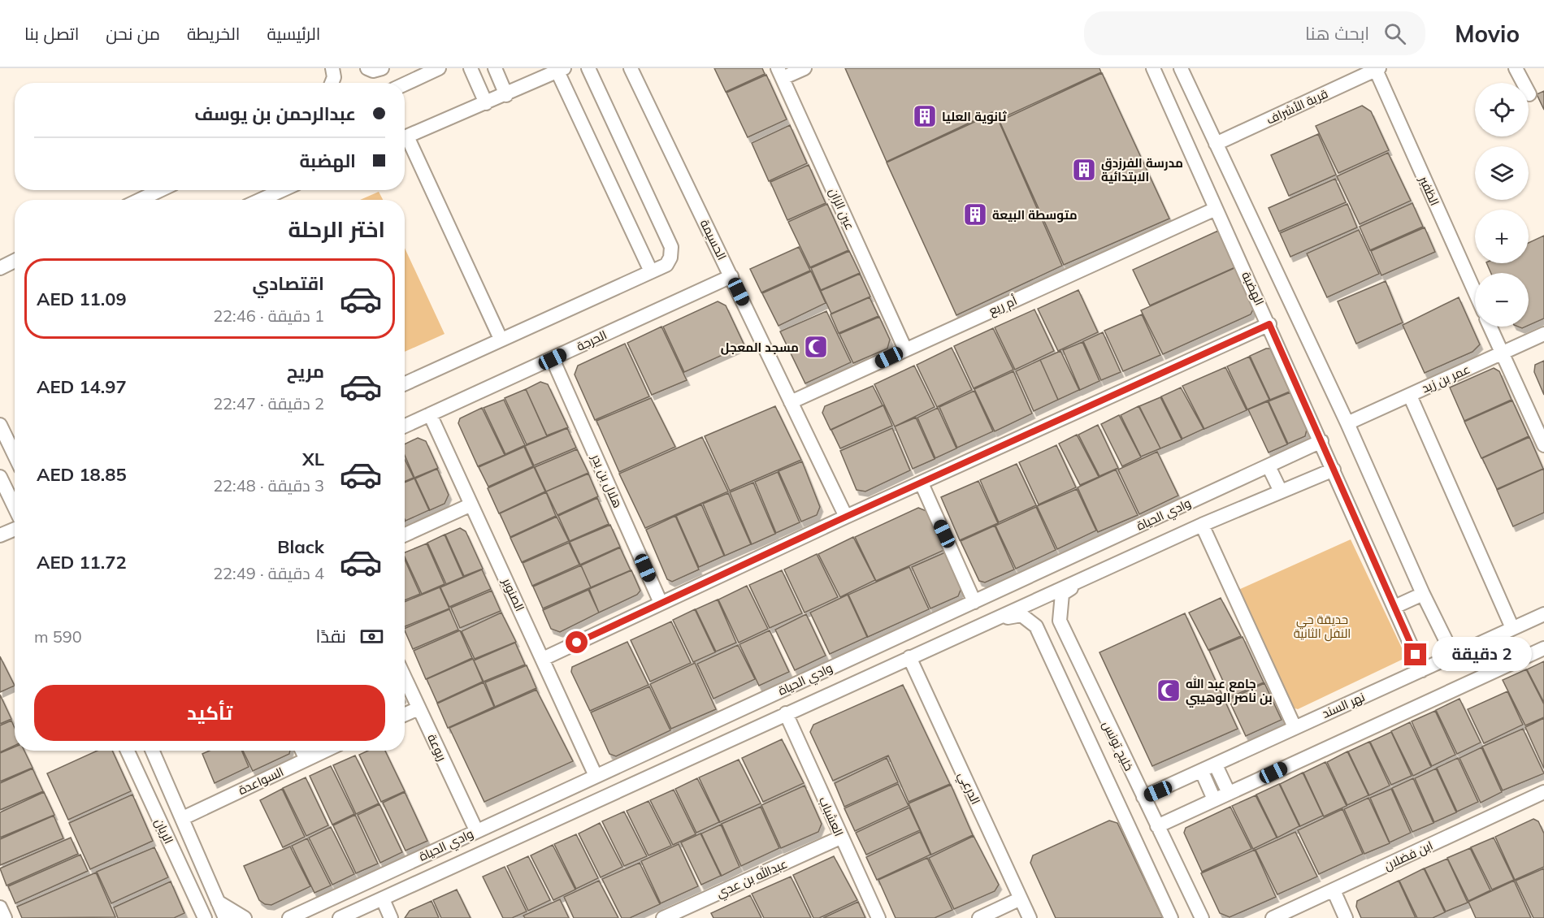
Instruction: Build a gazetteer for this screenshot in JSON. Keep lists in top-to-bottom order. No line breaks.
{"streets":{"street":["قرية الأشراف","الظفير","عين الزان","الحسيمة","الهضبة","أم ريع","الحرجة","عمر بن زيد","هلال بن بدر","وادي الحياة","الصنوبر","نهر السند","خليج تونس","ربوعة","السواعدة","الدرعي","العشباب","الريان","ابن فضلان","عبدالله بن عدي"]},"crossings":[["قرية الأشراف","الظفير"],["عين الزان","أم ريع"],["الحسيمة","أم ريع"],["الحسيمة","الحرجة"],["الهضبة","أم ريع"],["الهضبة","وادي الحياة"],["الهضبة","نهر السند"],["الحرجة","هلال بن بدر"],["الحرجة","الصنوبر"],["وادي الحياة","الصنوبر"],["وادي الحياة","خليج تونس"],["وادي الحياة","ربوعة"],["وادي الحياة","الدرعي"],["وادي الحياة","العشباب"],["نهر السند","خليج تونس"],["السواعدة","الريان"],["العشباب","عبدالله بن عدي"]],"parks":["حديقة حي النفل الثانية"],"places":{"building":["ثانوية العليا","مدرسة الفرزدق الابتدائية","متوسطة البيعة"],"mosque":["مسجد المعجل","جامع عبد الله بن ناصر الوهيبي"]},"page":{"header":"Movio","search":"ابحث هنا","nav":["الرئيسية","الخريطة","من نحن","اتصل بنا"],"map_buttons":["+","−"],"banner":["عبدالرحمن بن يوسف","الهضبة"],"heading":"اختر الرحلة","list":[{"name":"اقتصادي","note":"1 دقيقة · 22:46","value":"AED 11.09"},{"name":"مريح","note":"2 دقيقة · 22:47","value":"AED 14.97"},{"name":"XL","note":"3 دقيقة · 22:48","value":"AED 18.85"},{"name":"Black","note":"4 دقيقة · 22:49","value":"AED 11.72"}],"pay":["نقدًا","590 m"],"bubble":"2 دقيقة","buttons":"تأكيد"}}
